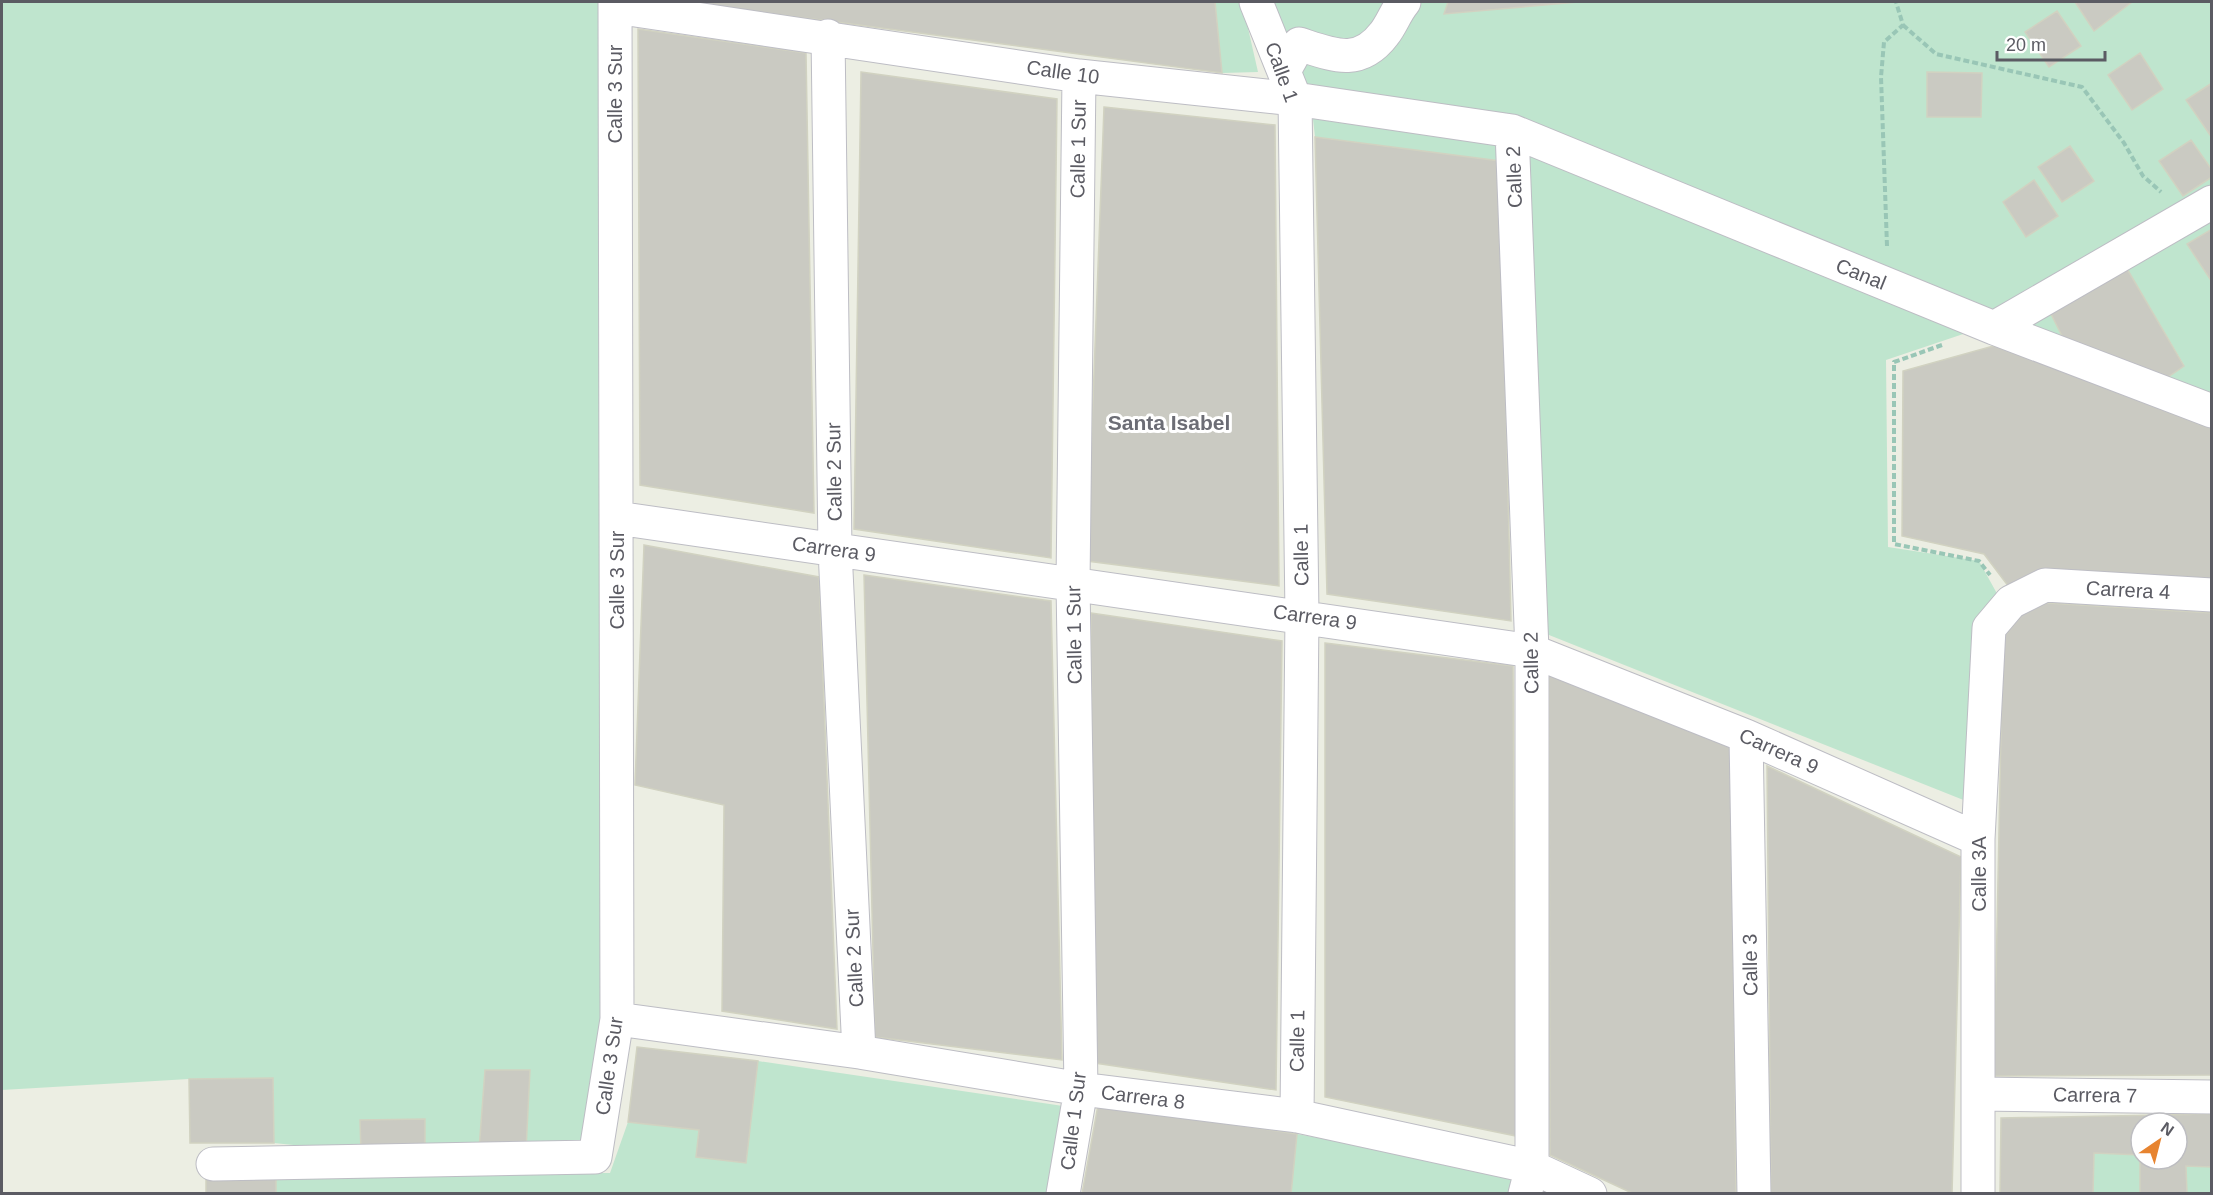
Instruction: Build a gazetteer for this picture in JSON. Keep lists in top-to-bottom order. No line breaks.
{"streets":{"street":["Calle 10","Calle 1","Calle 3 Sur","Calle 1 Sur","Calle 2","Canal","Calle 2 Sur","Carrera 9","Carrera 4","Calle 3A","Calle 3","Carrera 7","Carrera 8"]},"crossings":[["Calle 10","Calle 1"],["Calle 10","Calle 3 Sur"],["Calle 10","Calle 1 Sur"],["Calle 10","Calle 2"],["Calle 10","Canal"],["Calle 10","Calle 2 Sur"],["Calle 1","Carrera 9"],["Calle 1","Carrera 8"],["Calle 3 Sur","Carrera 9"],["Calle 3 Sur","Carrera 8"],["Calle 1 Sur","Carrera 9"],["Calle 1 Sur","Carrera 8"],["Calle 2","Canal"],["Calle 2","Carrera 9"],["Calle 2","Carrera 8"],["Calle 2 Sur","Carrera 9"],["Calle 2 Sur","Carrera 8"],["Carrera 9","Calle 3A"],["Carrera 9","Calle 3"],["Carrera 4","Calle 3A"],["Calle 3A","Carrera 7"]],"districts":["Santa Isabel"],"scale_bar":"20 m","north":"top right"}
